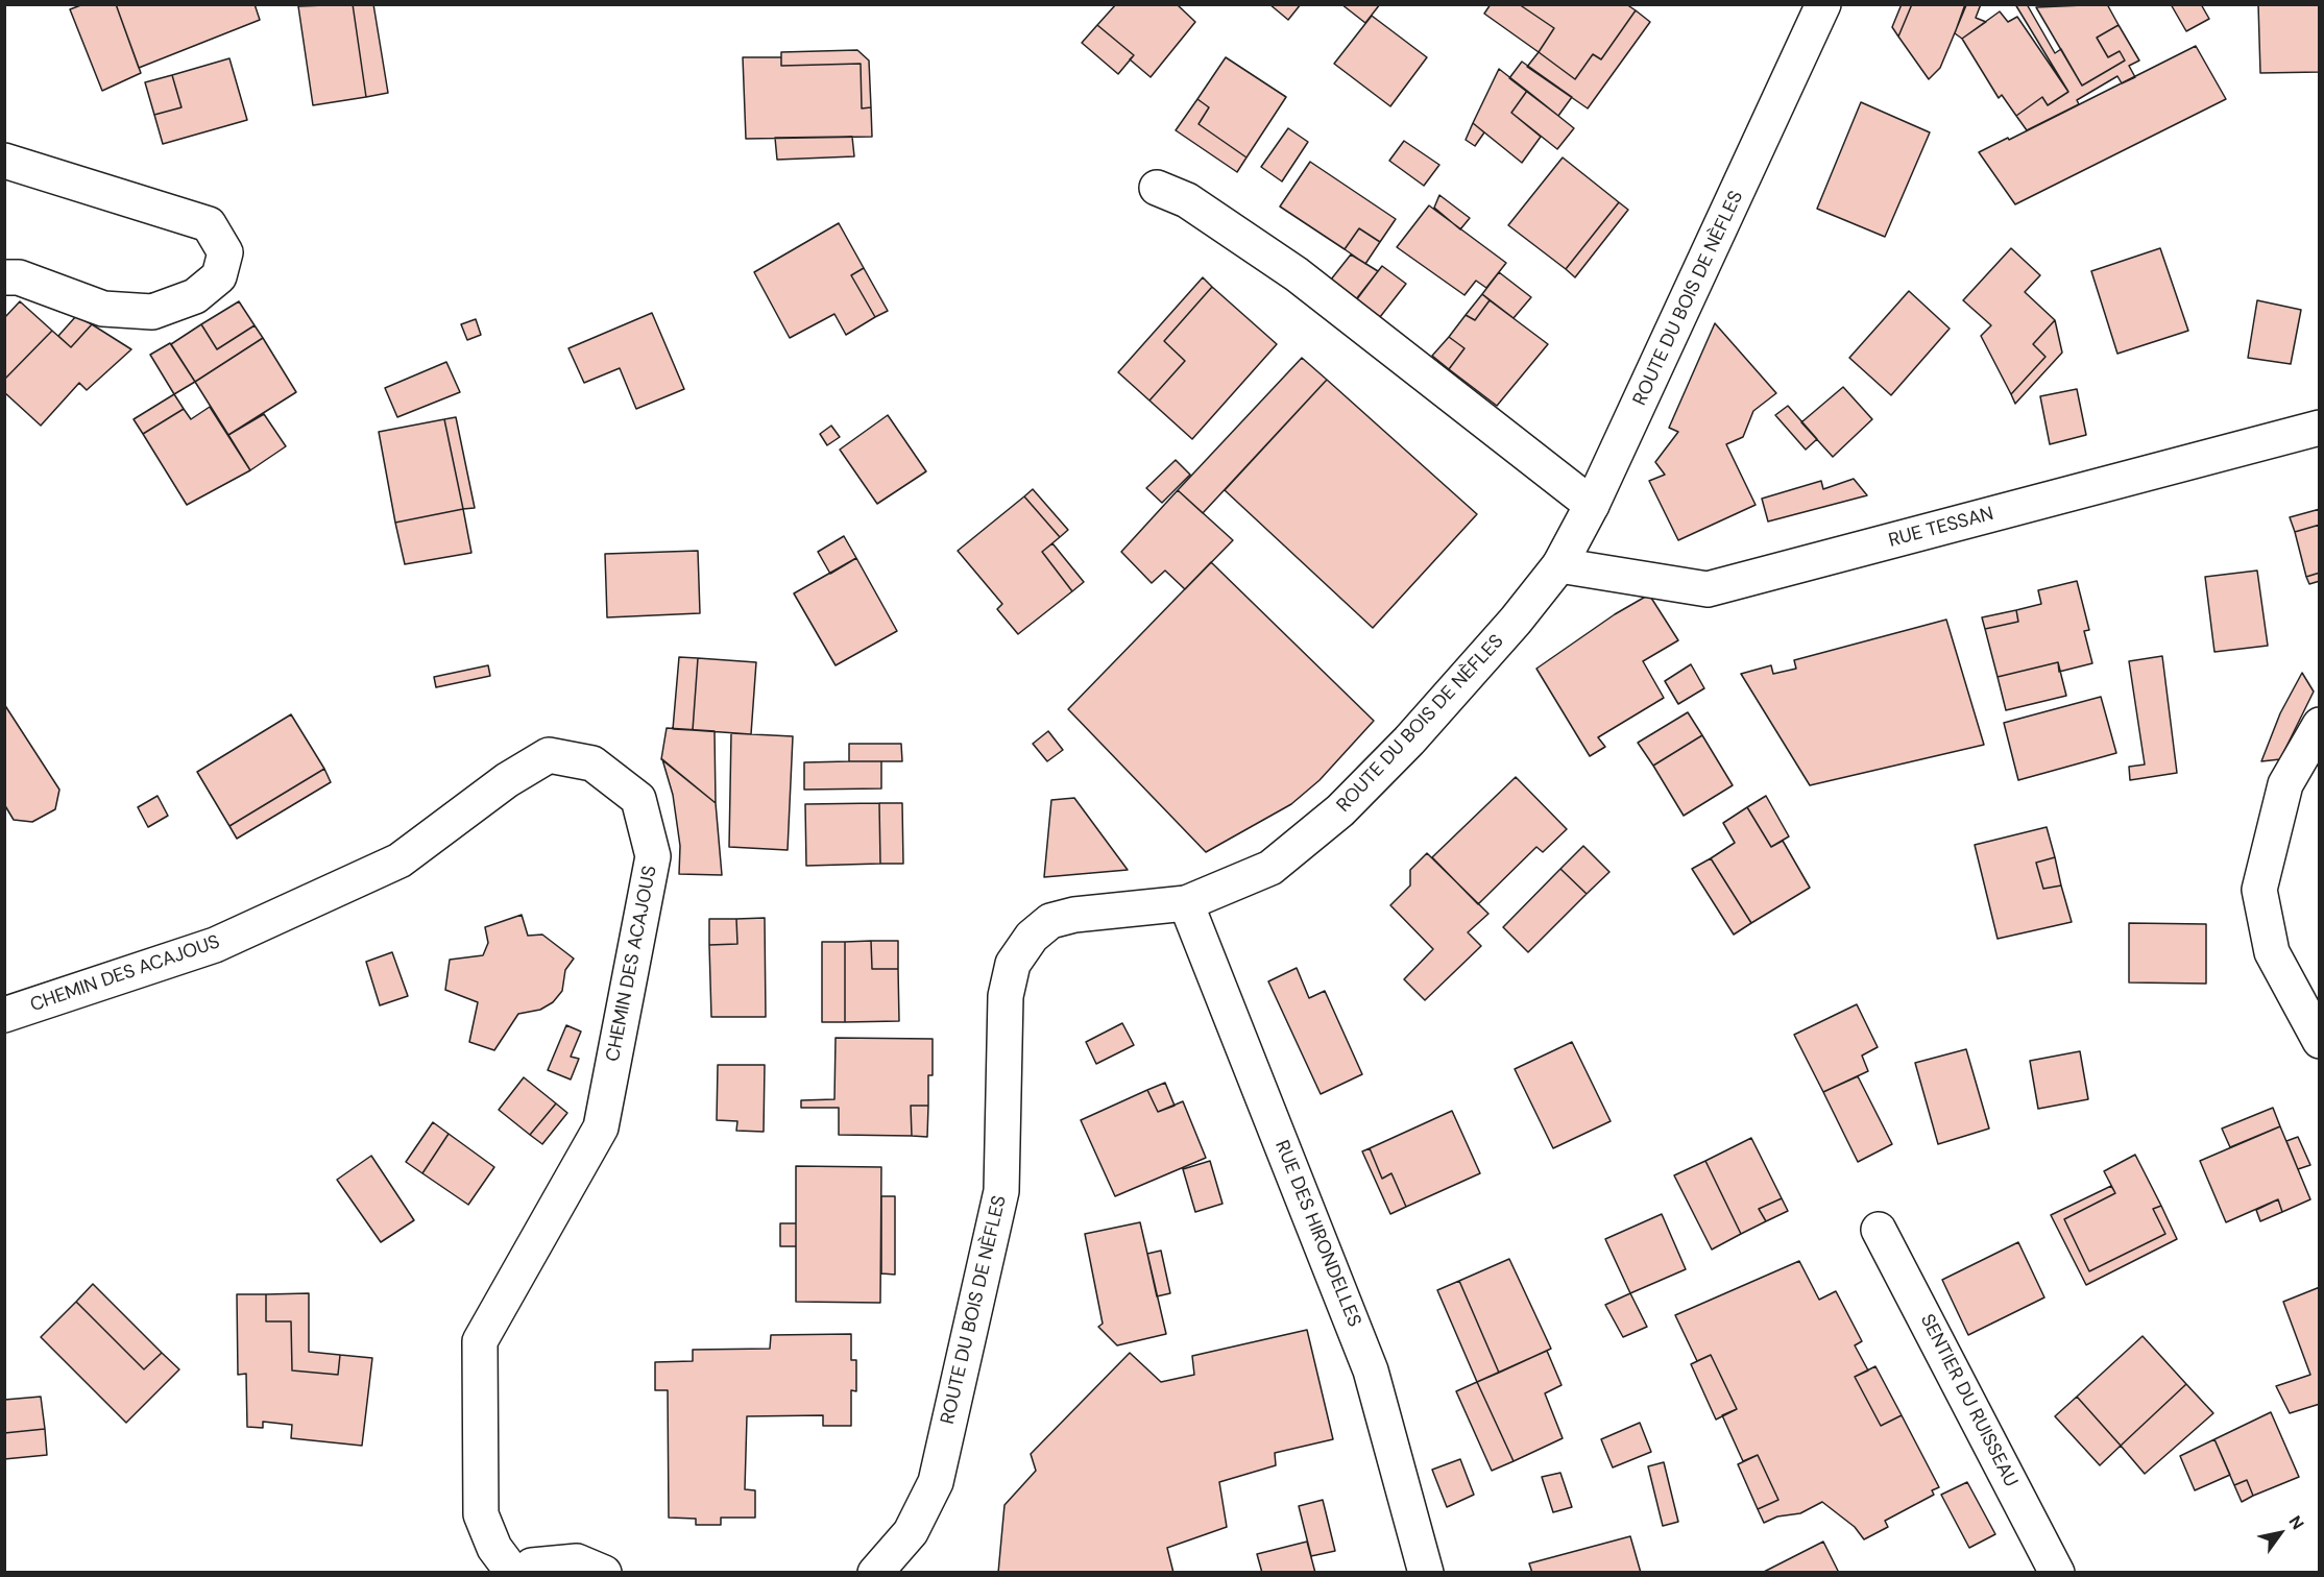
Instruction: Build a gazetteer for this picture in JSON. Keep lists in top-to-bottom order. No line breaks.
{"streets":{"street":["ROUTE DU BOIS DE NÈFLES","RUE TESSAN","CHEMIN DES ACAJOUS","RUE DES HIRONDELLES","SENTIER DU RUISSEAU"]},"crossings":[["ROUTE DU BOIS DE NÈFLES","RUE TESSAN"],["ROUTE DU BOIS DE NÈFLES","RUE DES HIRONDELLES"]],"north":"top right"}
